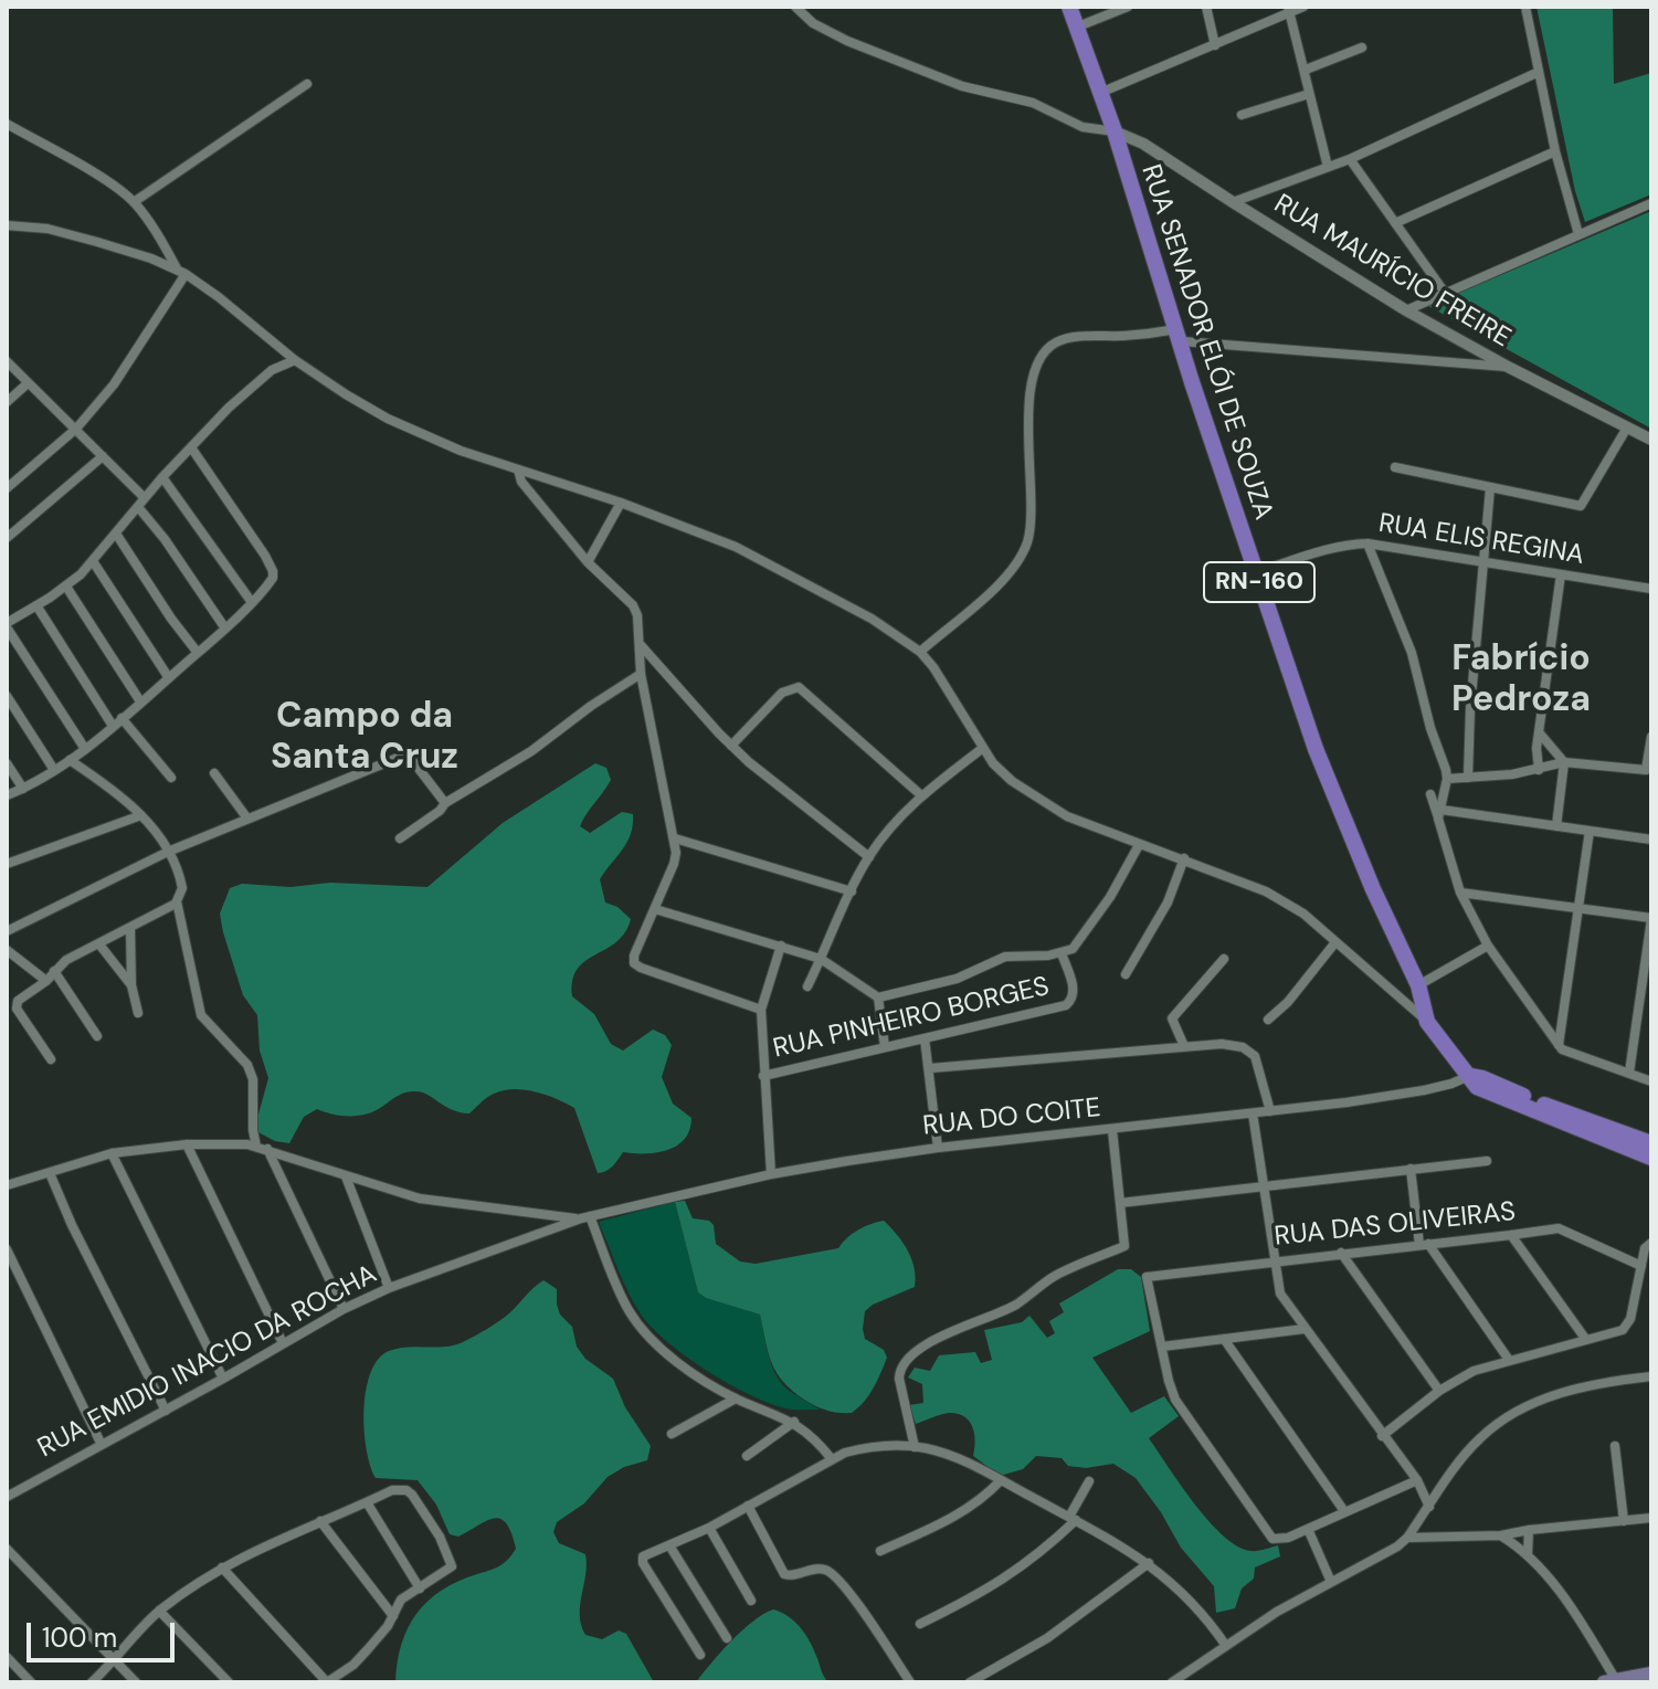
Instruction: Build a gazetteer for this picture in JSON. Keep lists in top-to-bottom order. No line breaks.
{"streets":{"main road":["RUA SENADOR ELÓI DE SOUZA","RN-160"],"street":["RUA MAURÍCIO FREIRE","RUA ELIS REGINA","RUA PINHEIRO BORGES","RUA DO COITE","RUA DAS OLIVEIRAS","RUA EMIDIO INACIO DA ROCHA"]},"crossings":[["RUA MAURÍCIO FREIRE","RUA SENADOR ELÓI DE SOUZA"],["RUA SENADOR ELÓI DE SOUZA","RUA ELIS REGINA"],["RUA SENADOR ELÓI DE SOUZA","RUA DO COITE"],["RUA DO COITE","RUA EMIDIO INACIO DA ROCHA"]],"districts":["Fabrício Pedroza","Campo da Santa Cruz"],"scale_bar":"100 m"}
